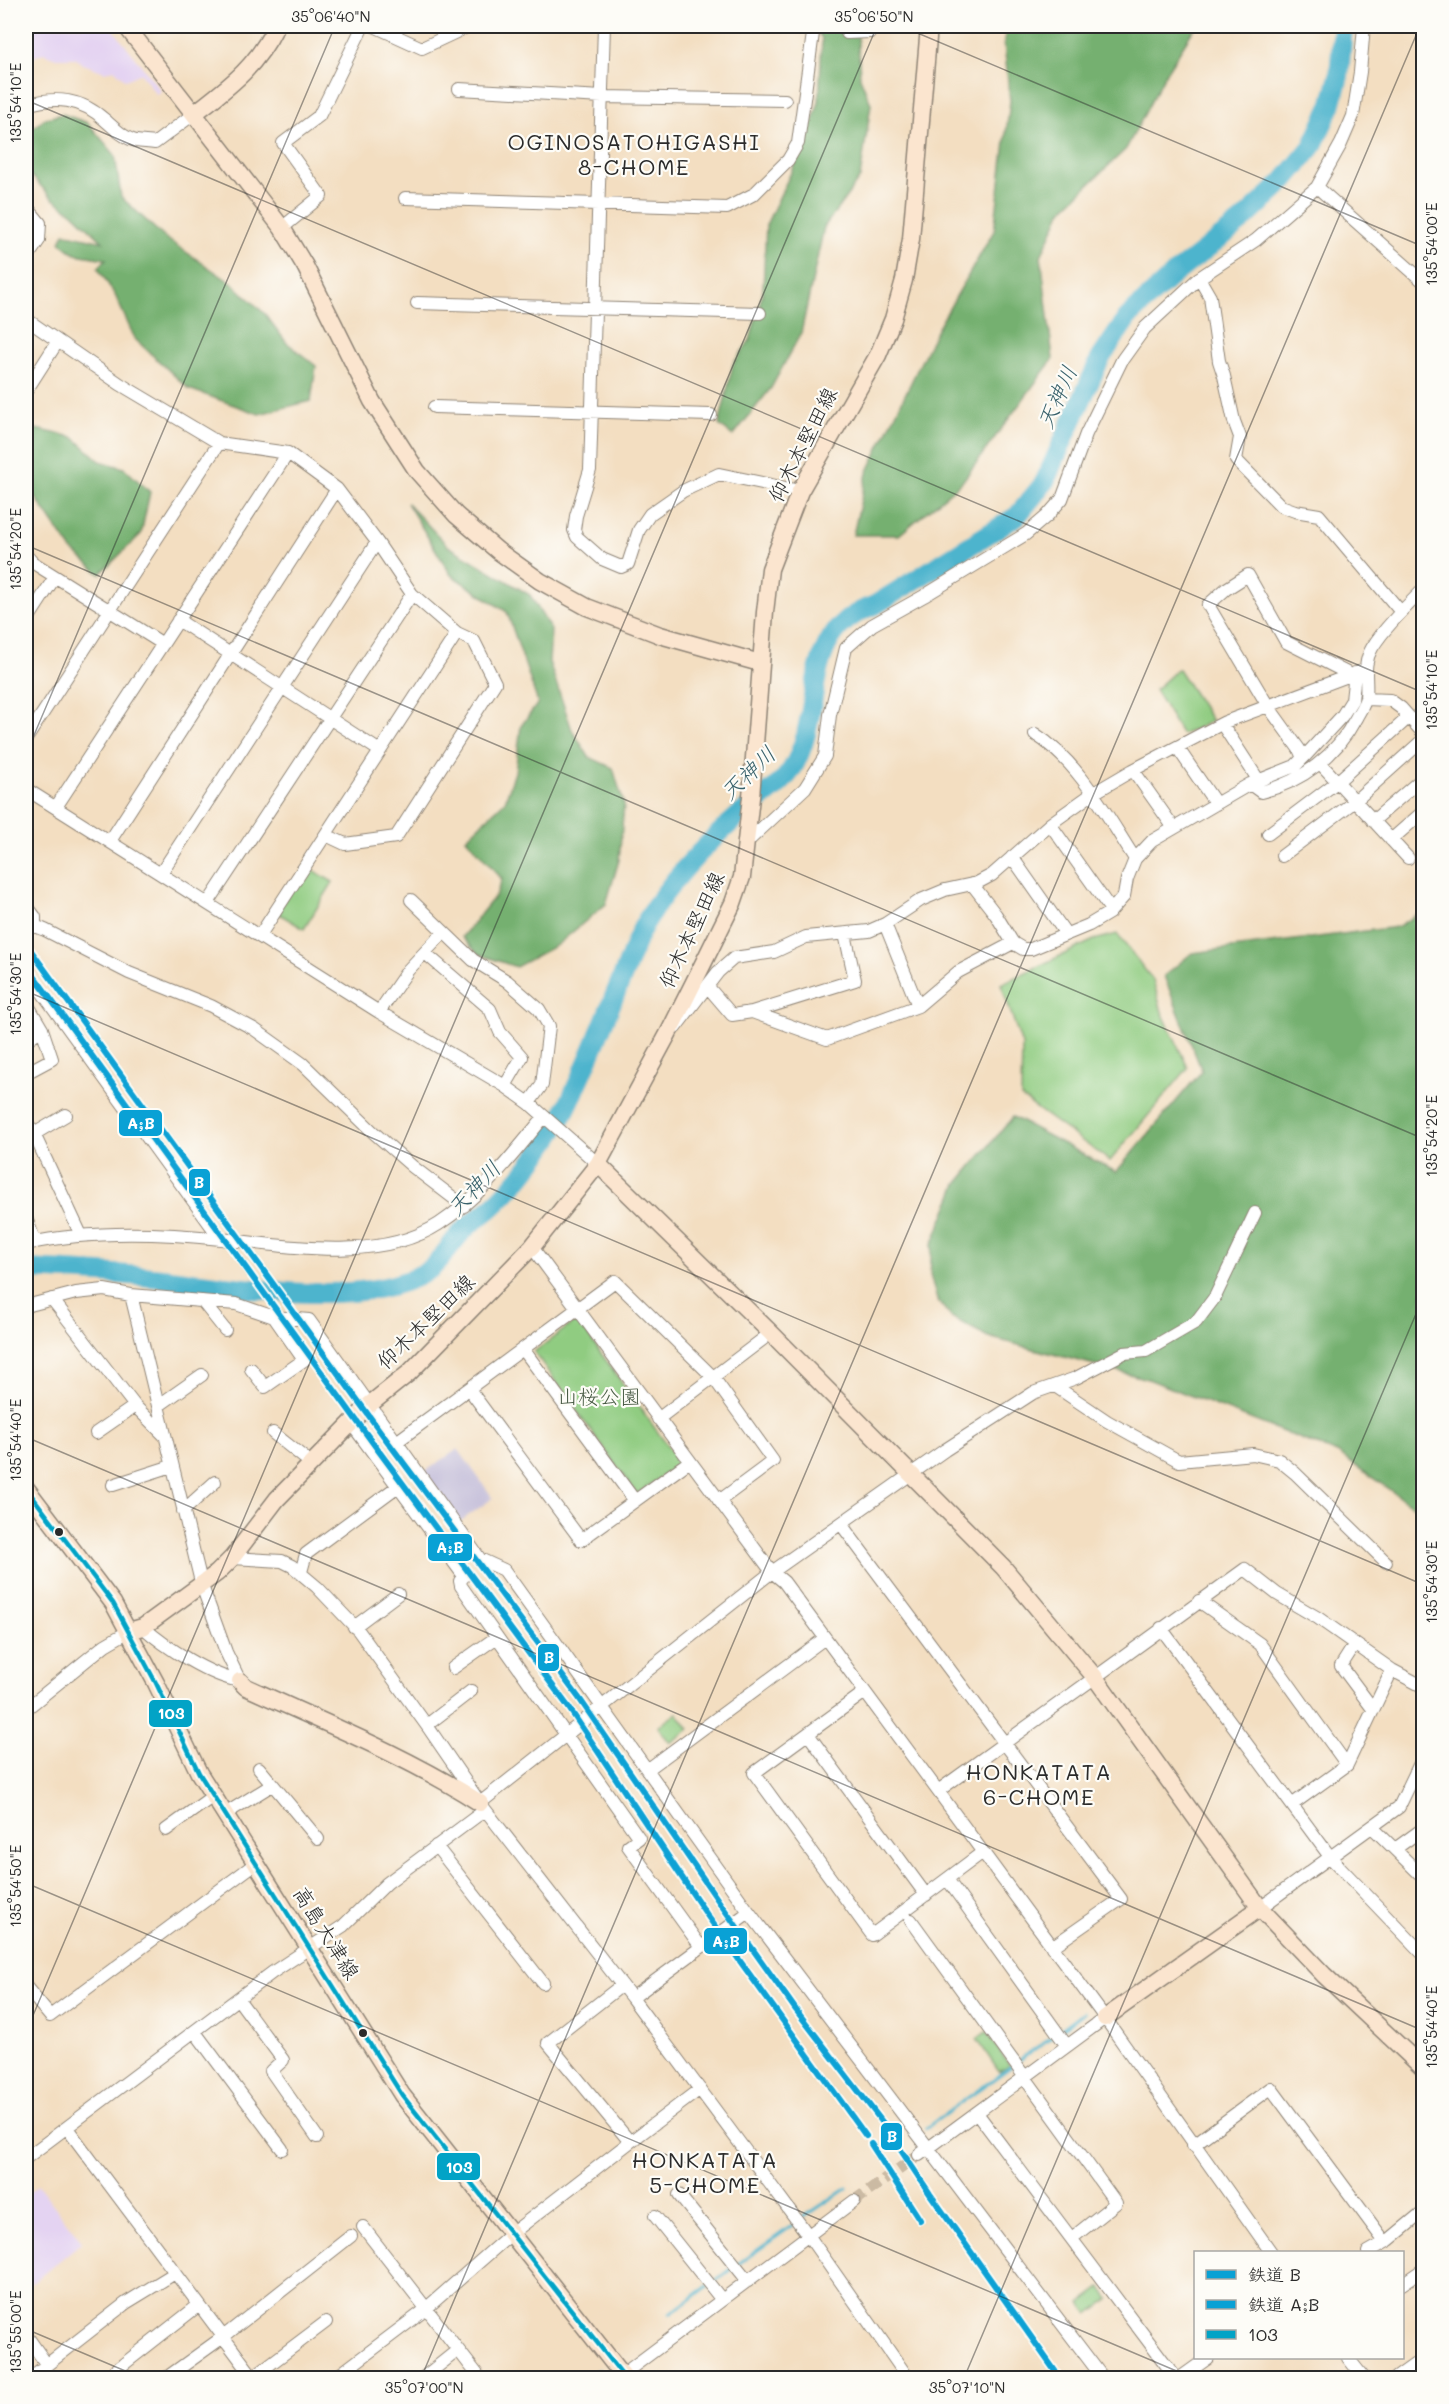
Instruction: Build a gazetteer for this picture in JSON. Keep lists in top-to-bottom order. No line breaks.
{"streets":{"main road":["仰木本堅田線","高島大津線"]},"crossings":[["仰木本堅田線","高島大津線"]],"districts":["OGINOSATOHIGASHI 8-CHOME","HONKATATA 6-CHOME","HONKATATA 5-CHOME"],"water":["天神川"],"parks":["山桜公園"],"lines":["rail line B","rail line A;B","transit line 103"],"legend":["鉄道 B","鉄道 A;B","103"],"coordinates":["35°06'40\"N","35°06'50\"N","135°54'10\"E","135°54'00\"E","135°54'20\"E","135°54'30\"E","135°54'40\"E","135°54'50\"E","135°55'00\"E","35°07'00\"N","35°07'10\"N"]}
